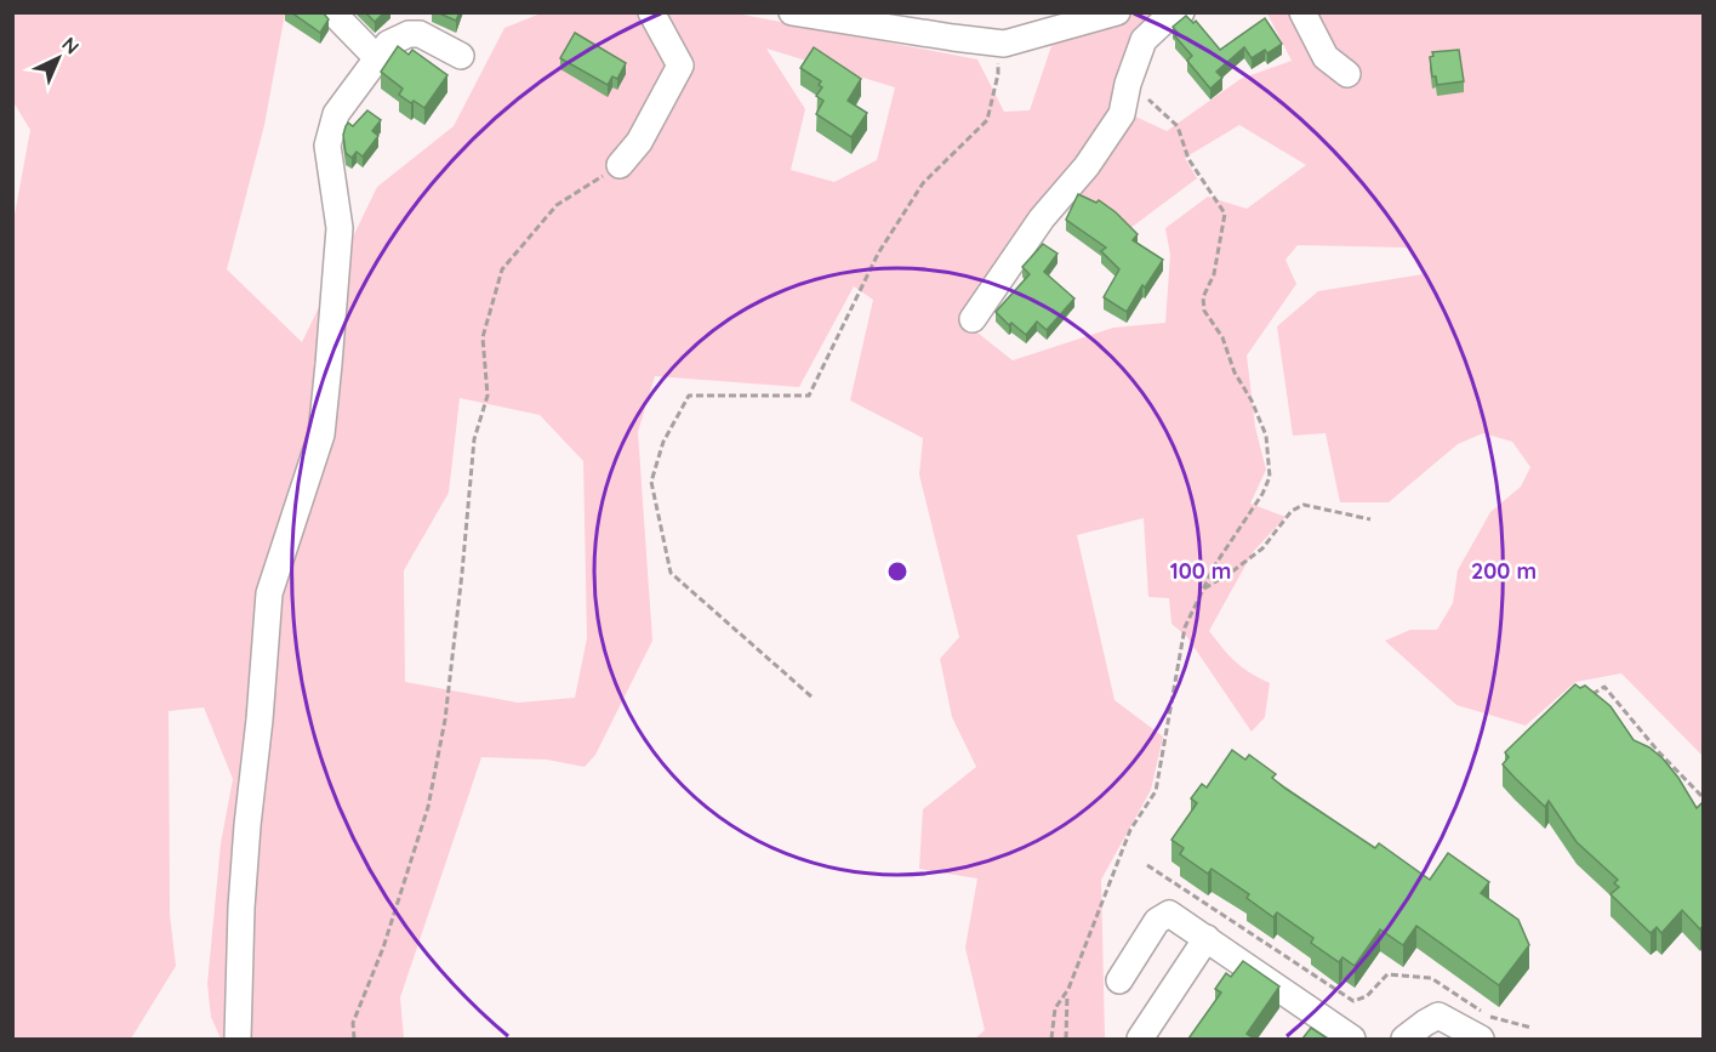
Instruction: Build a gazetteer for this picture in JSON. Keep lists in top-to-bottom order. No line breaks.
{"north":"top right","rings":["100 m","200 m"]}
